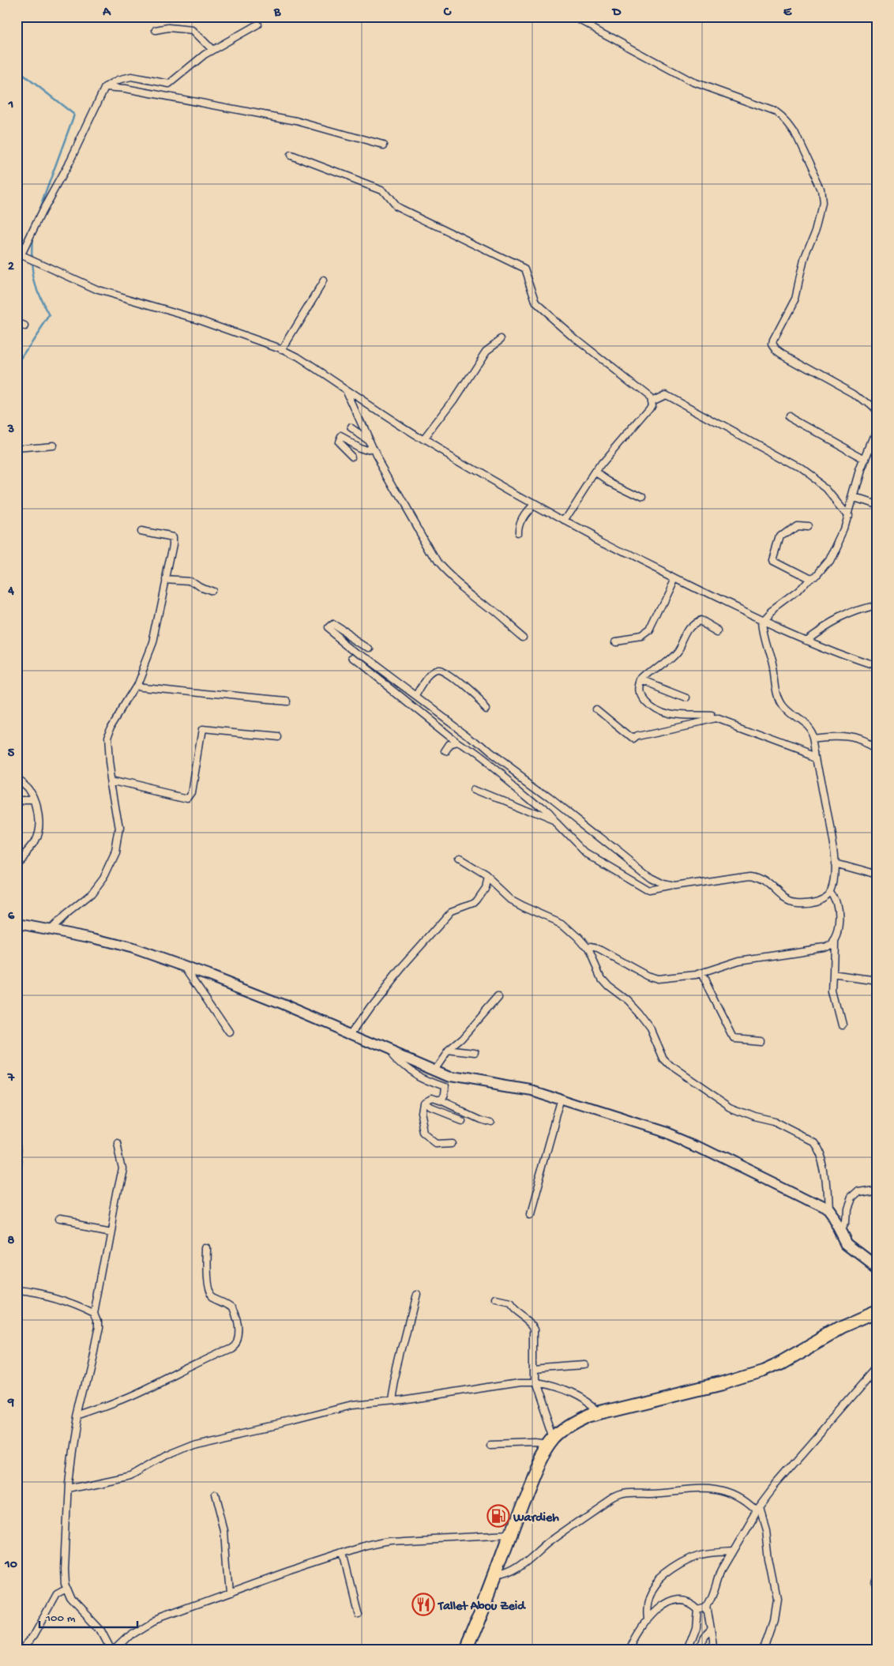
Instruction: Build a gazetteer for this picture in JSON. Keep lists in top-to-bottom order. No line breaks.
{"places":{"fuel station":["Wardieh"],"restaurant":["Tallet Abou Zeid"]},"scale_bar":"100 m","grid":{"columns":["A","B","C","D","E"],"rows":["1","2","3","4","5","6","7","8","9","10"]}}
